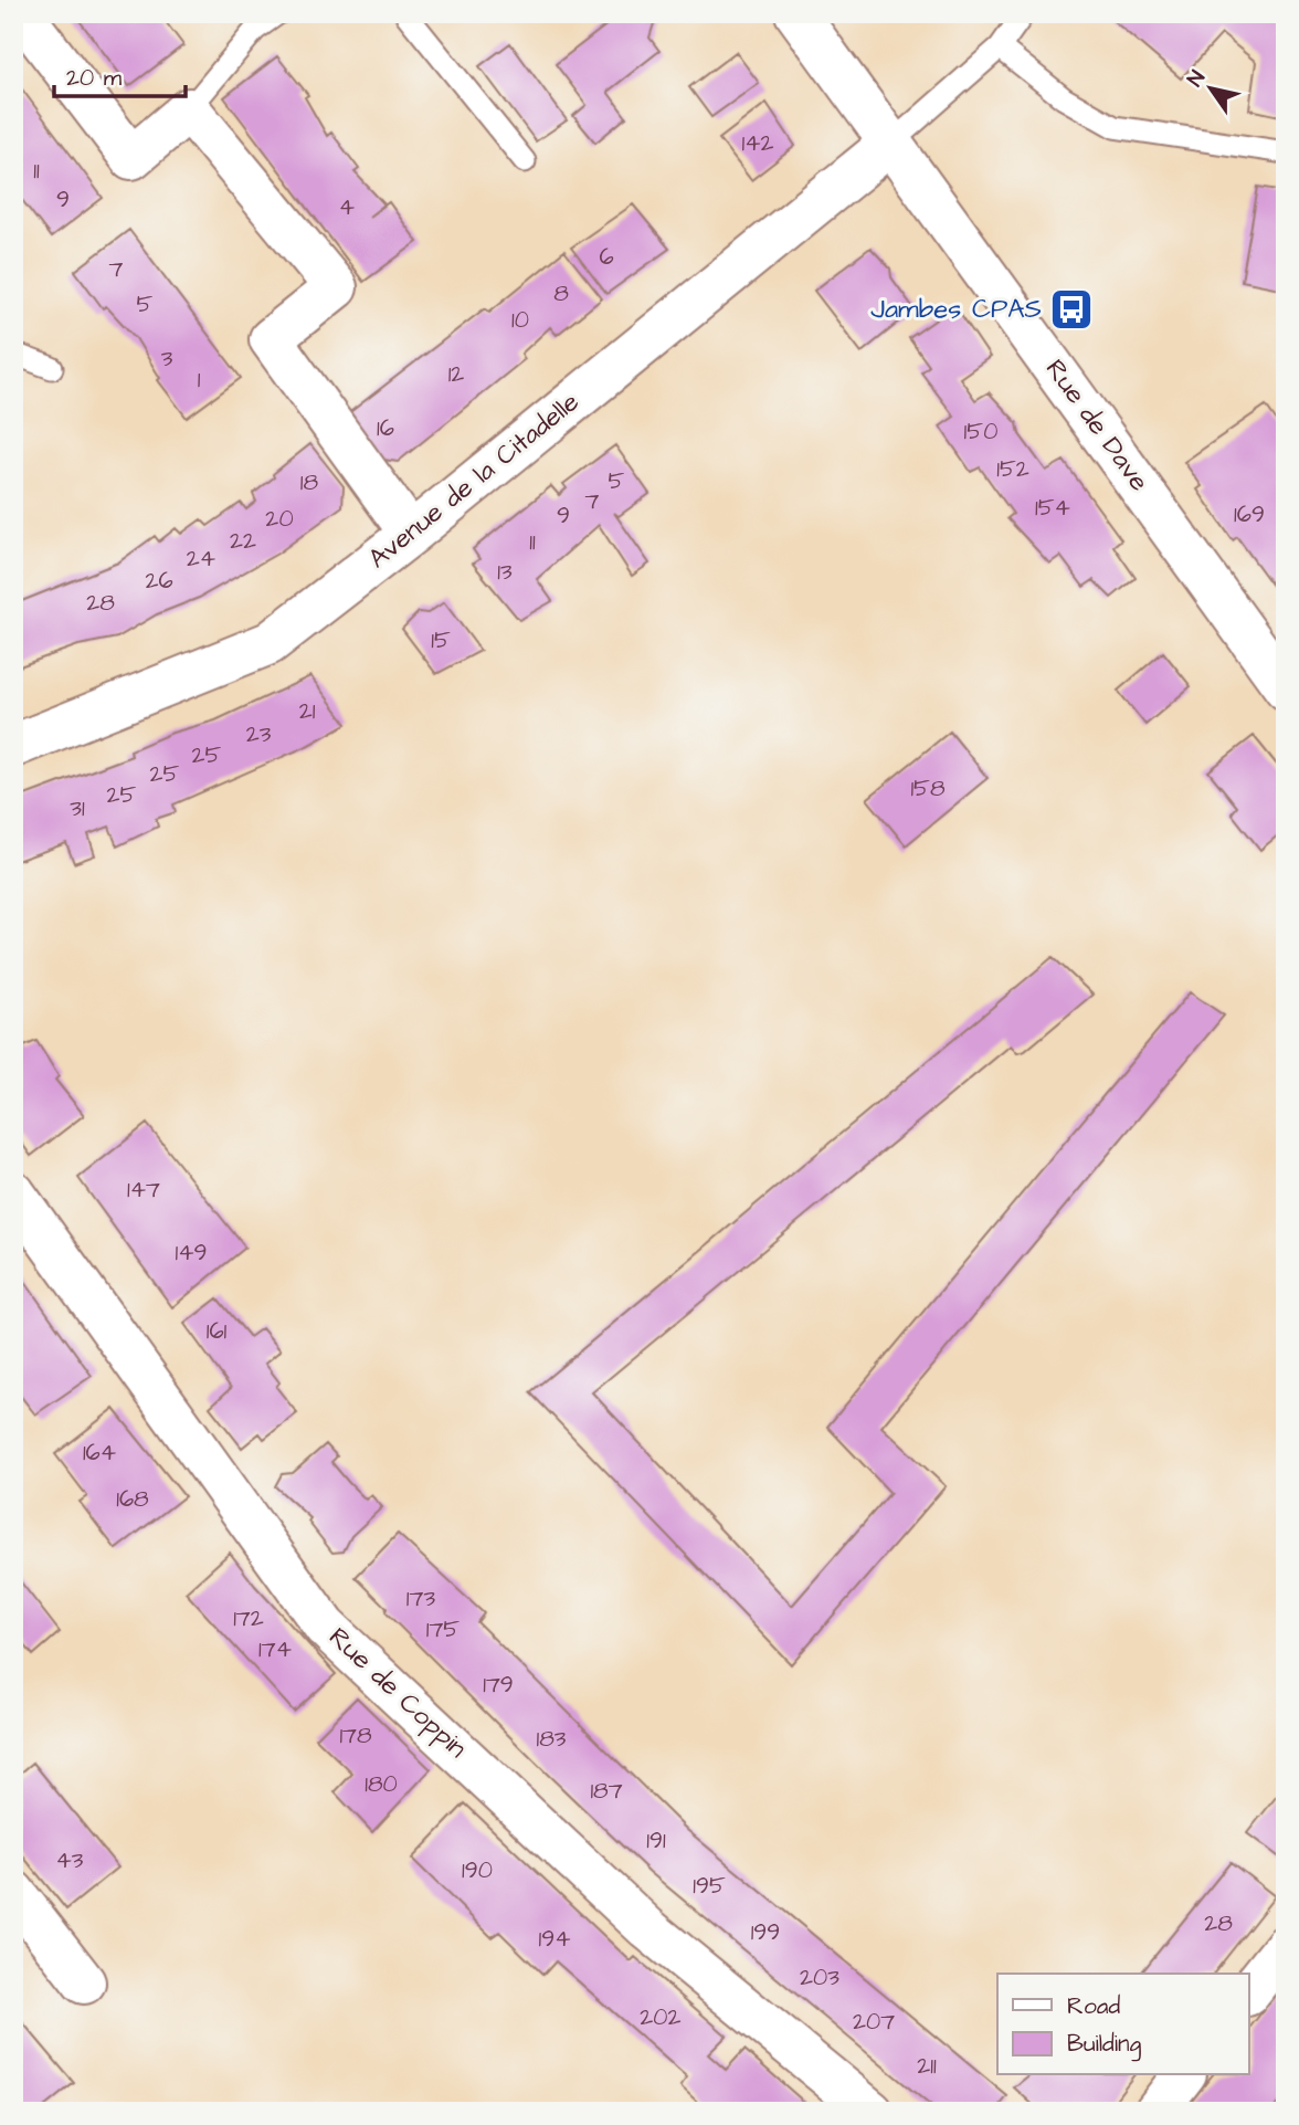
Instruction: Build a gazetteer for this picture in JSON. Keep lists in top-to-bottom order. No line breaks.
{"streets":{"street":["Rue de Dave","Avenue de la Citadelle","Rue de Coppin"]},"crossings":[["Rue de Dave","Avenue de la Citadelle"]],"places":{"bus stop":["Jambes CPAS"]},"house_numbers":["142","11","9","4","6","7","8","5","10","3","12","1","16","150","152","5","18","7","154","169","9","20","22","11","24","13","26","28","15","21","23","25","25","158","25","31","147","149","161","164","168","173","172","175","174","179","178","183","180","187","191","43","190","195","28","199","194","203","202","207","211"],"legend":["Road","Building"],"scale_bar":"20 m","north":"top left"}
